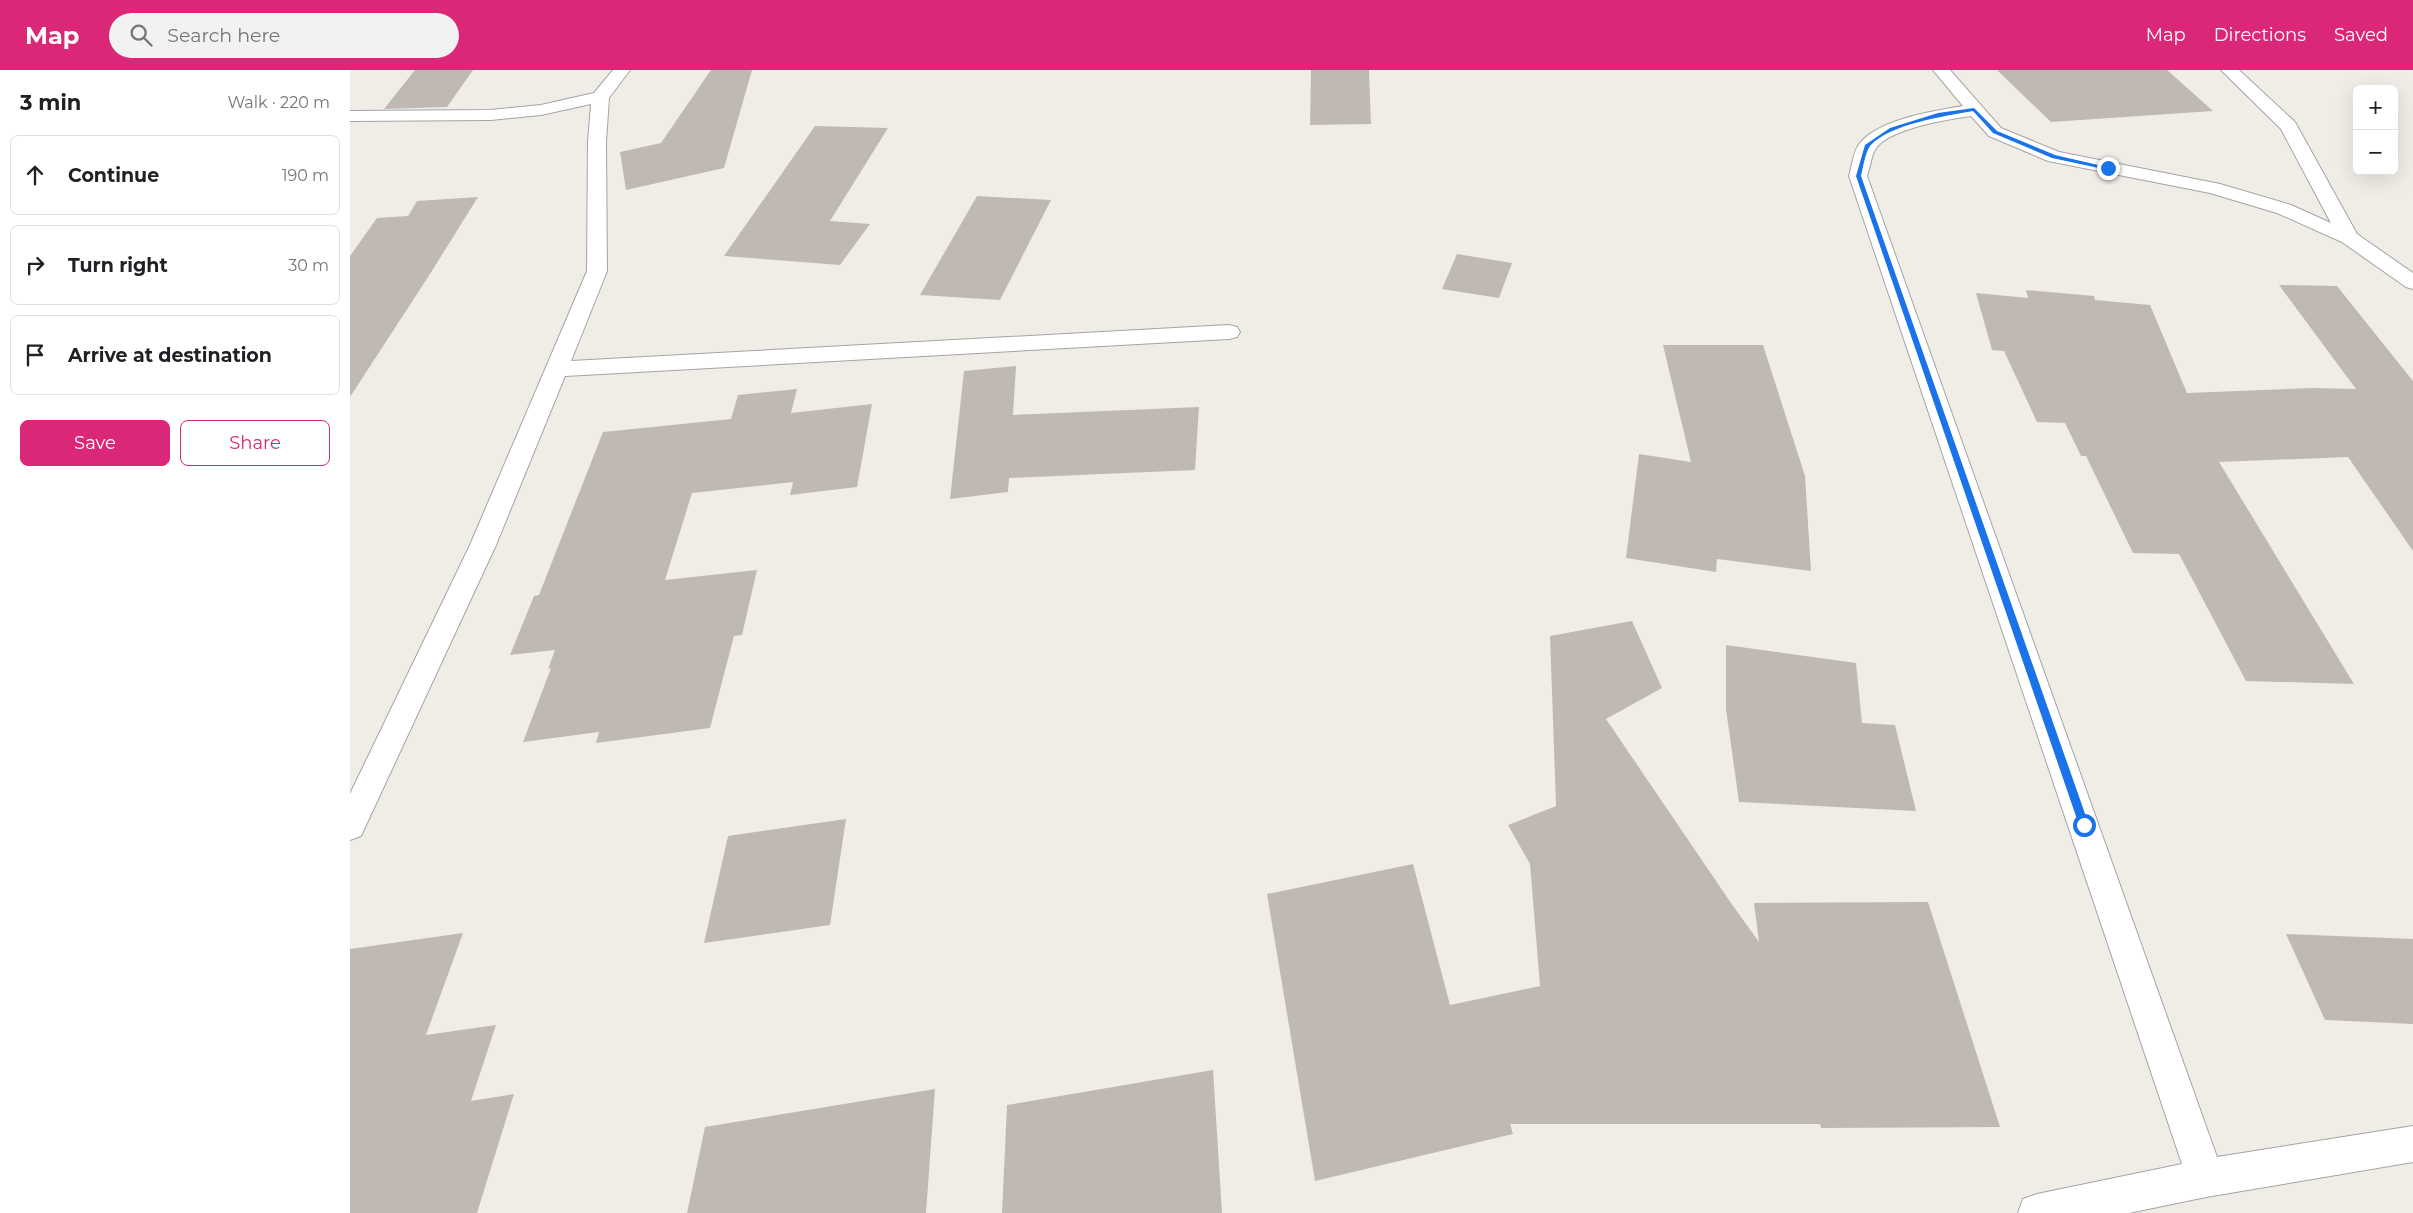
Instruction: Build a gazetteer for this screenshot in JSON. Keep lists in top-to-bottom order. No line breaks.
{"page":{"header":"Map","search":"Search here","nav":["Map","Directions","Saved"],"heading":["3 min","Walk · 220 m"],"map_buttons":["+","−"],"list":[["Continue","190 m"],["Turn right","30 m"],"Arrive at destination"],"buttons":["Save","Share"]}}
